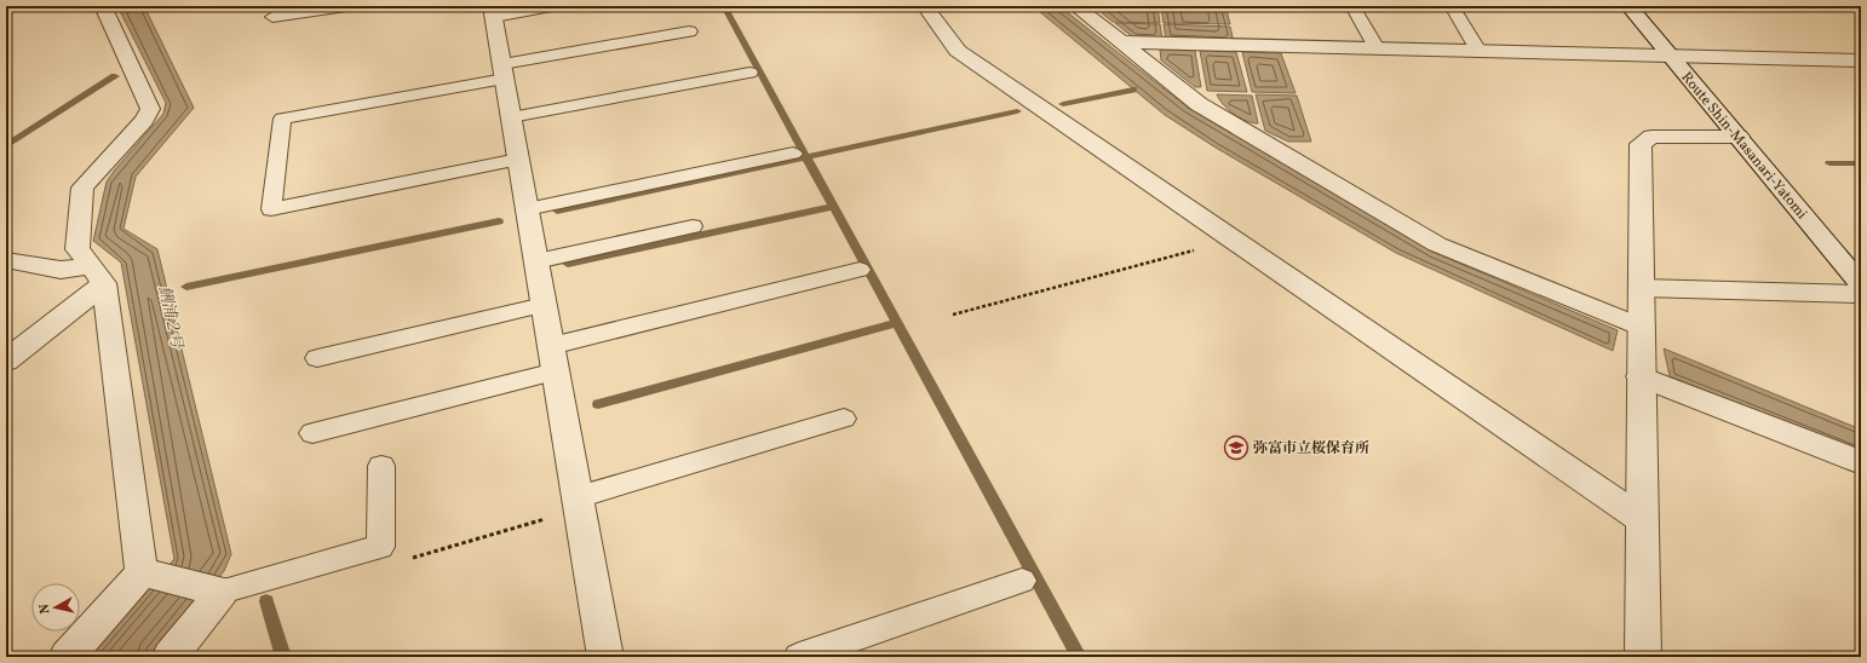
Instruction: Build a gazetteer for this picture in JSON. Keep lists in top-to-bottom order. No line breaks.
{"streets":{"street":["Route Shin-Masanari-Yatomi"]},"water":["鯏浦２号"],"places":{"school or university":["弥富市立桜保育所"]},"north":"left"}
